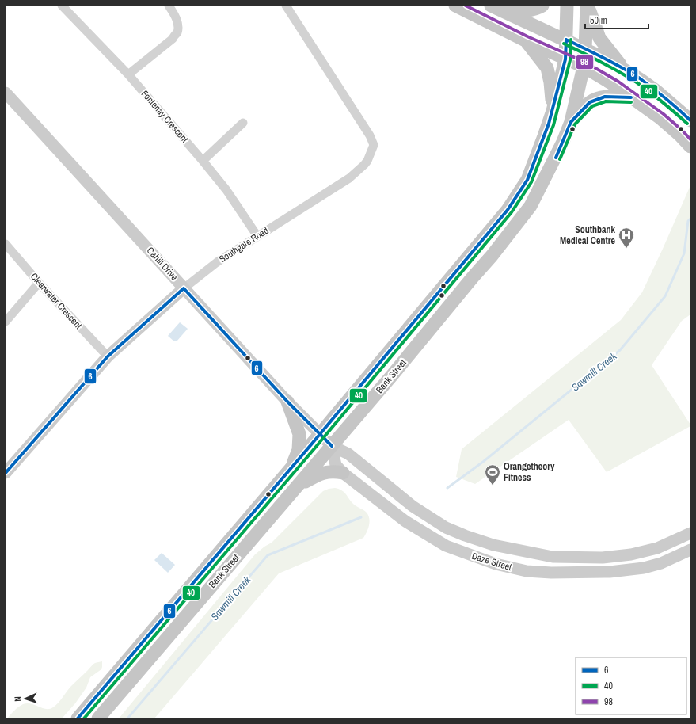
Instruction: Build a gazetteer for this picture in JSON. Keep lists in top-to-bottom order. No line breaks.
{"streets":{"main road":["Bank Street"],"street":["Fontenay Crescent","Southgate Road","Cahill Drive","Clearwater Crescent","Daze Street"]},"crossings":[["Fontenay Crescent","Southgate Road"],["Southgate Road","Cahill Drive"],["Southgate Road","Clearwater Crescent"],["Cahill Drive","Bank Street"],["Cahill Drive","Daze Street"],["Bank Street","Daze Street"]],"water":["Sawmill Creek"],"places":{"hospital":["Southbank Medical Centre"],"sports":["Orangetheory Fitness"]},"lines":["transit line 98","transit line 6","transit line 40"],"legend":["6","40","98"],"scale_bar":"50 m","north":"left"}
